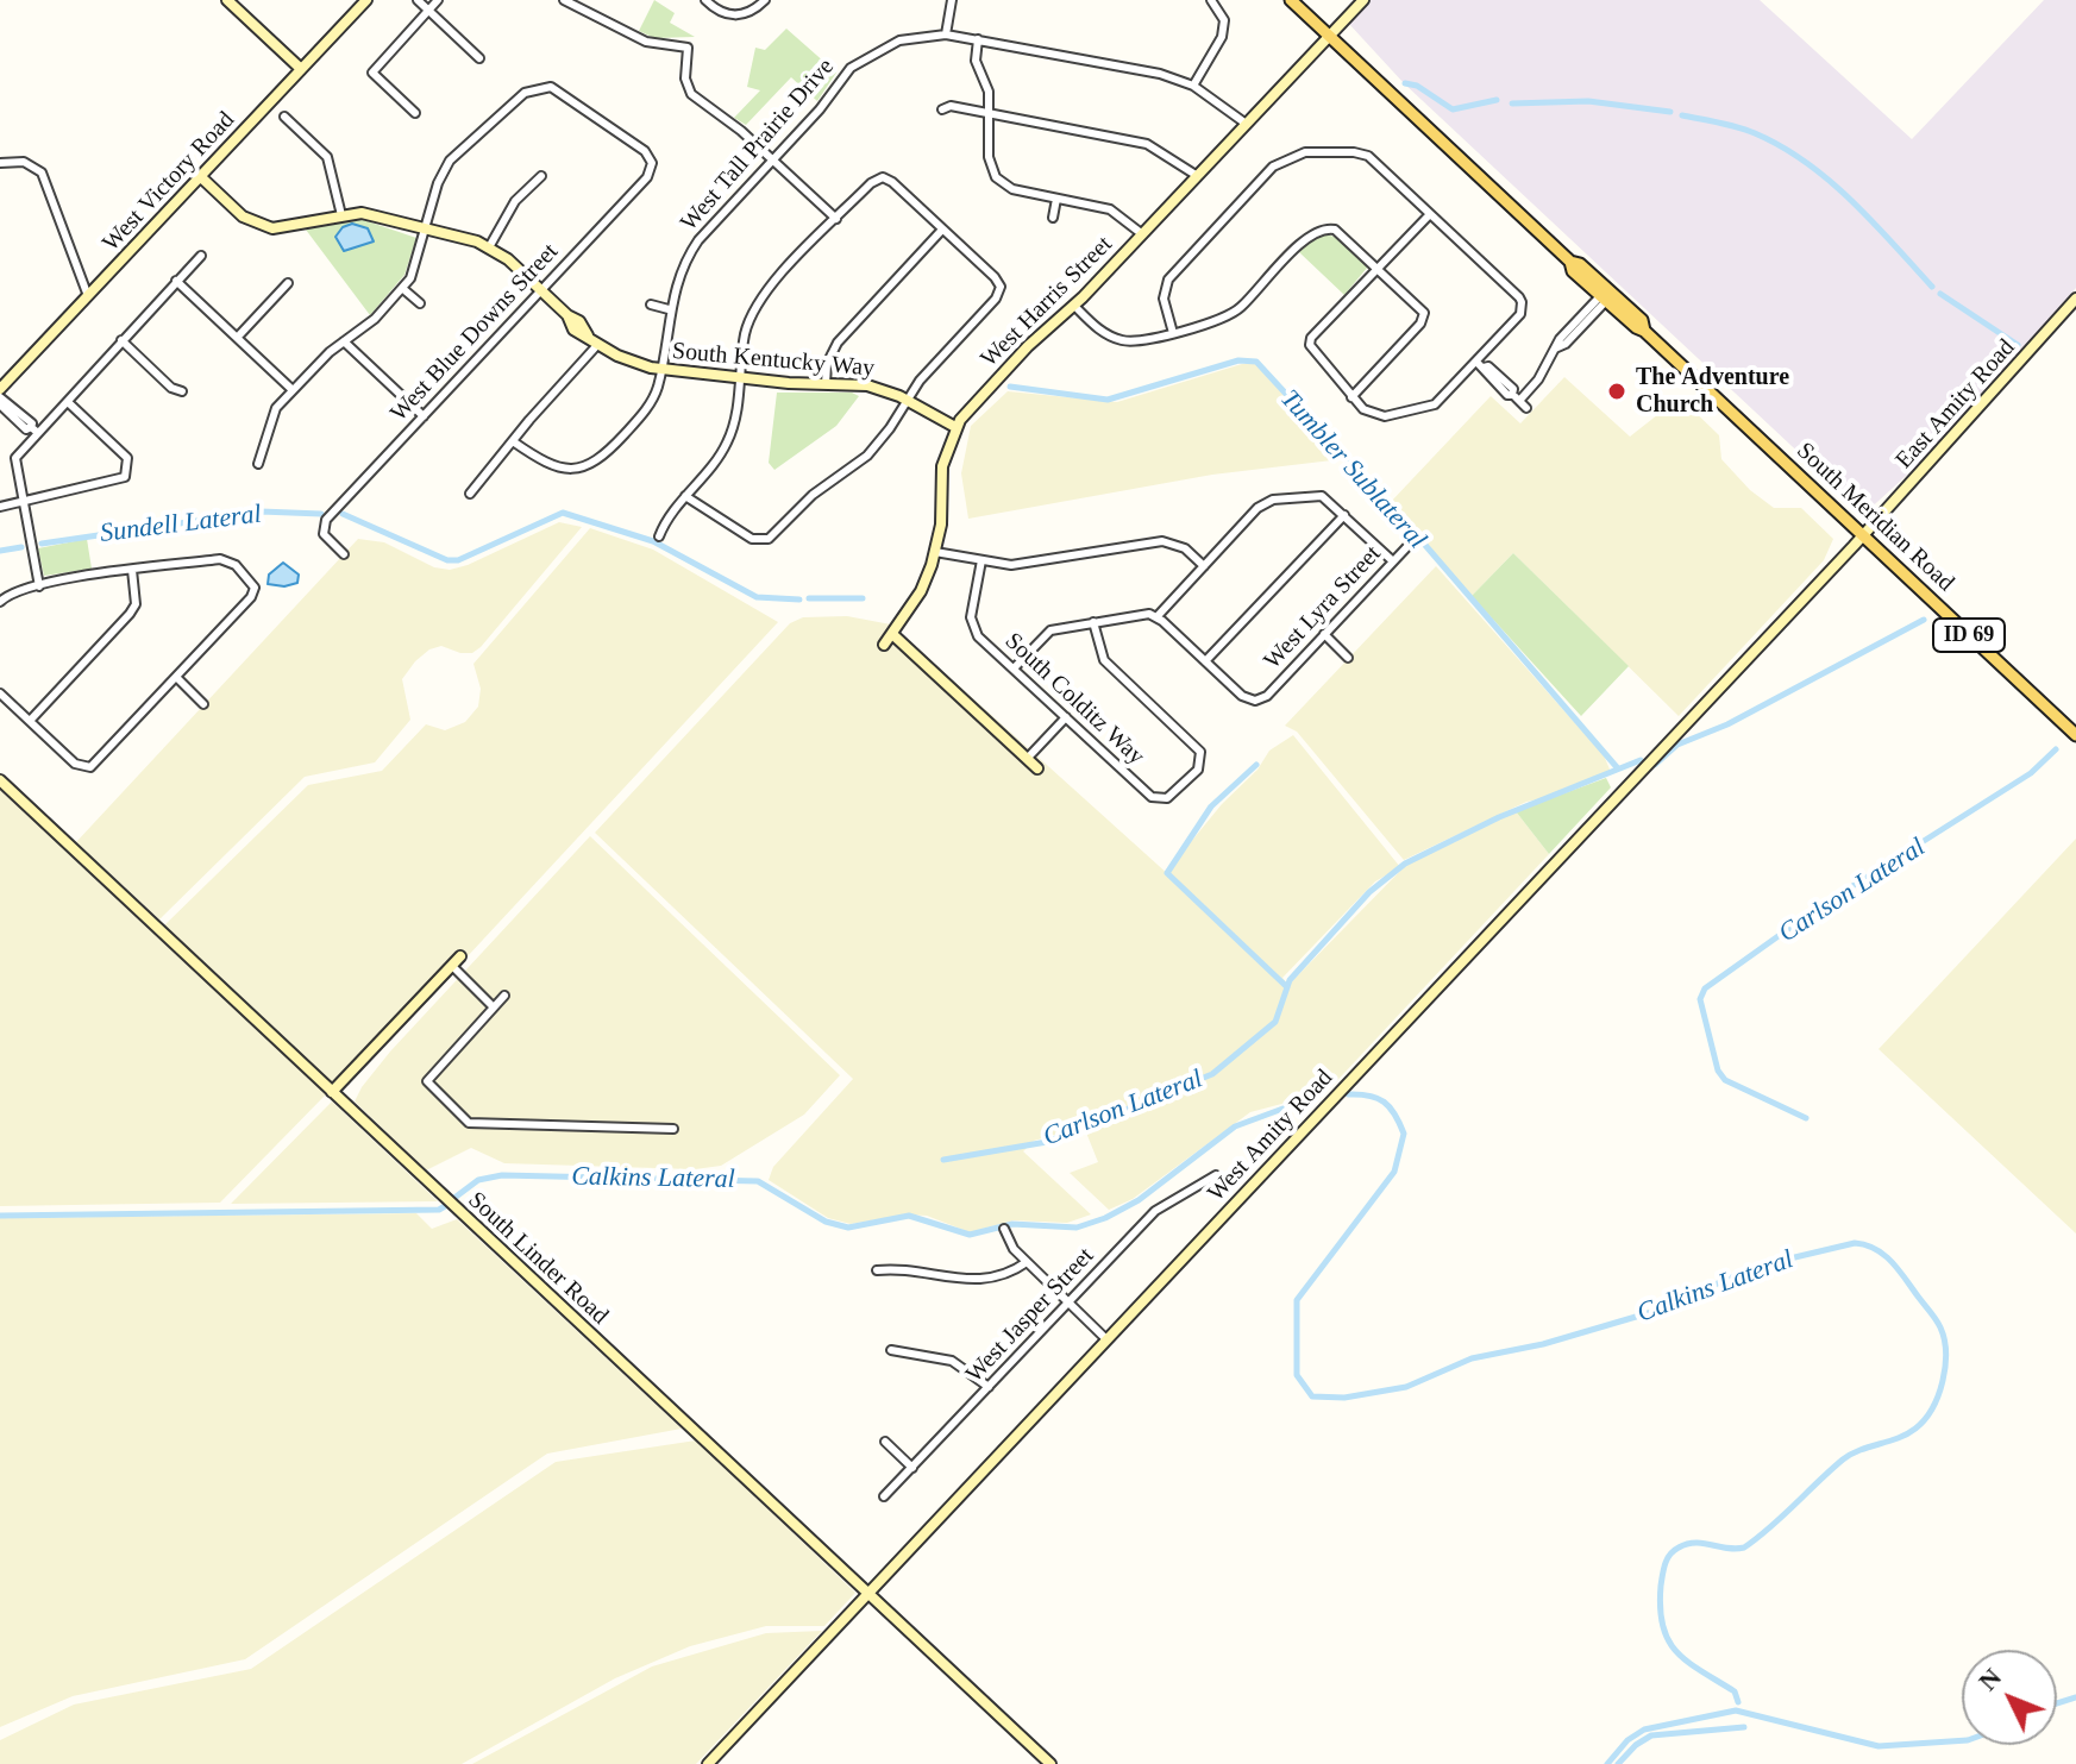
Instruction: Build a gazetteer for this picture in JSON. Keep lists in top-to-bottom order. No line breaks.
{"streets":{"main road":["South Meridian Road","ID 69"],"street":["West Tall Prairie Drive","West Victory Road","West Harris Street","West Blue Downs Street","South Kentucky Way","East Amity Road","West Lyra Street","South Colditz Way","West Amity Road","South Linder Road","West Jasper Street"]},"crossings":[["West Tall Prairie Drive","South Kentucky Way"],["West Victory Road","South Kentucky Way"],["West Harris Street","South Kentucky Way"],["West Harris Street","South Meridian Road"],["West Blue Downs Street","South Kentucky Way"],["East Amity Road","South Meridian Road"],["East Amity Road","West Amity Road"],["South Meridian Road","West Amity Road"],["West Amity Road","South Linder Road"]],"water":["Tumbler Sublateral","Sundell Lateral","Carlson Lateral","Calkins Lateral"],"places":["The Adventure Church"],"north":"top left"}
